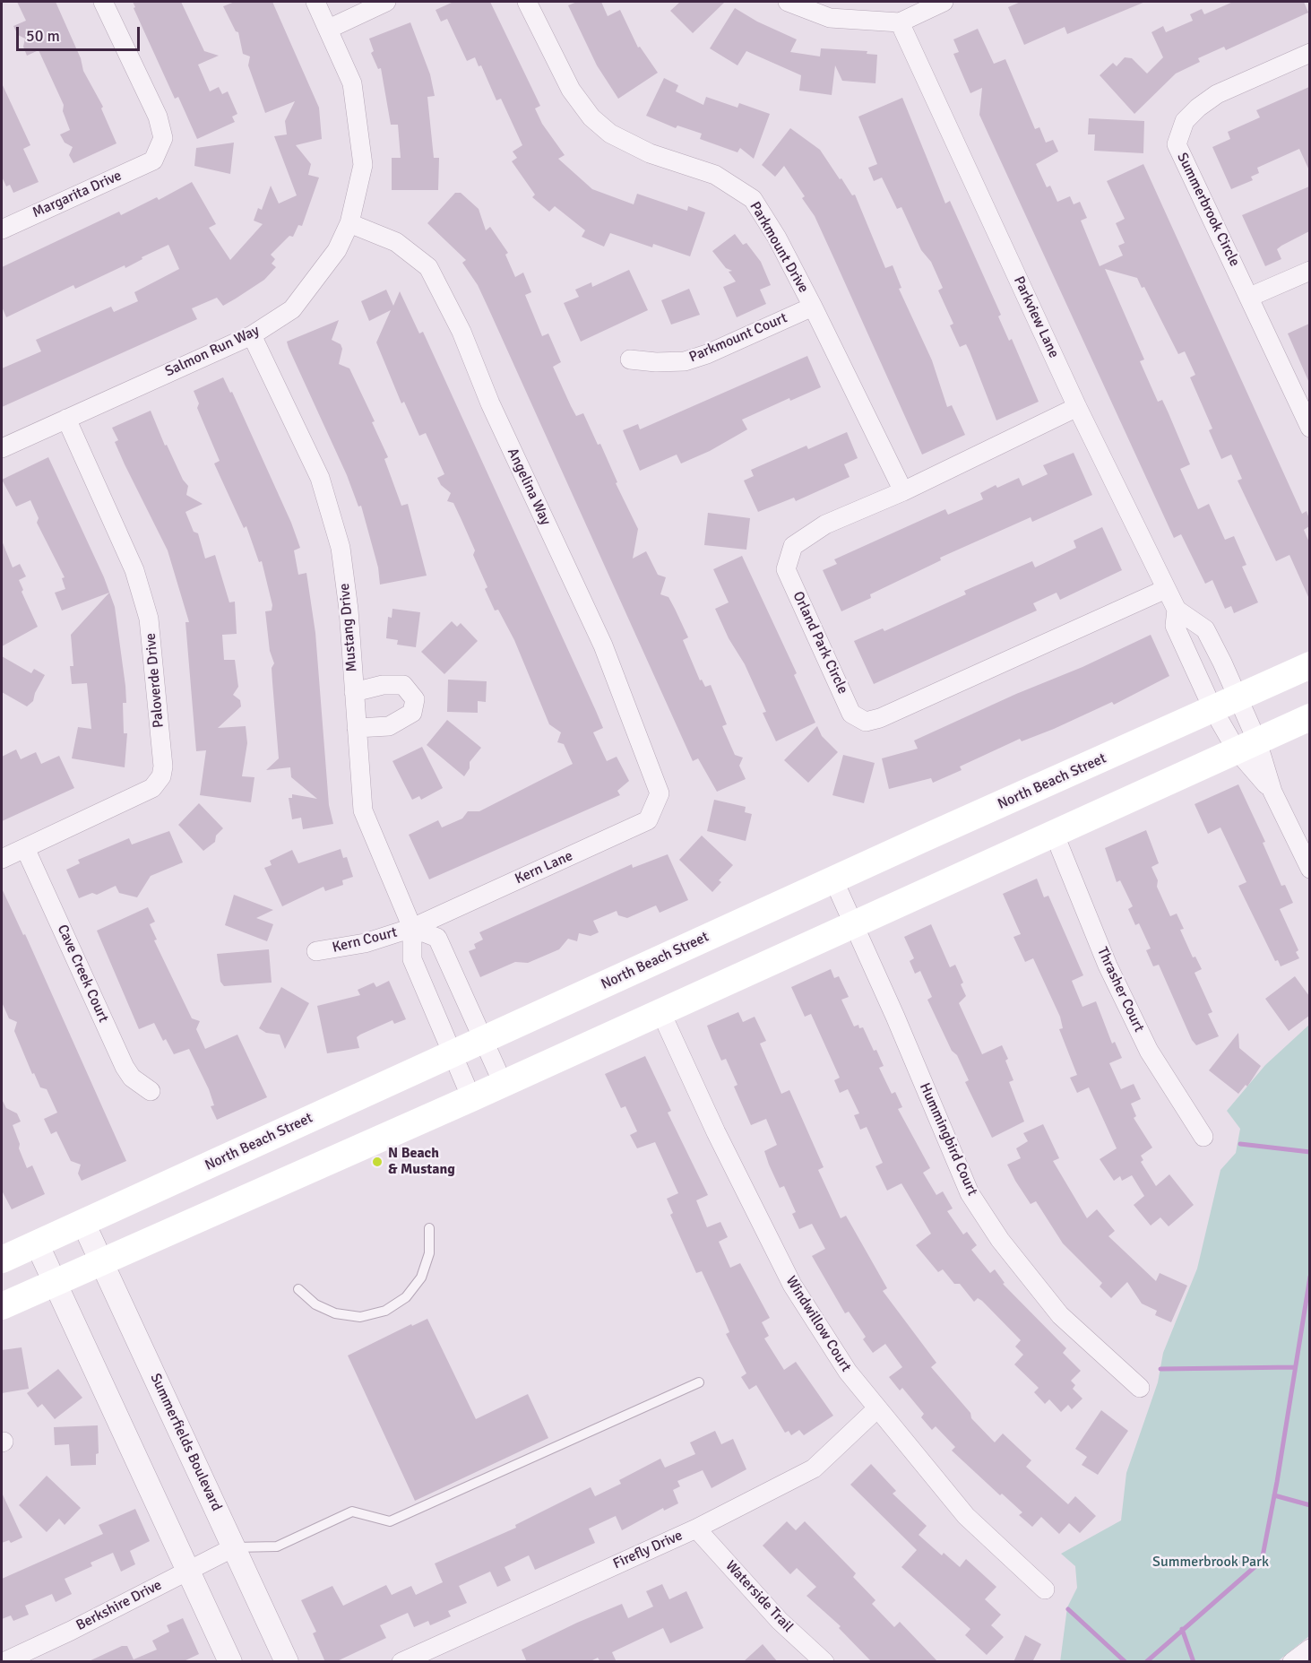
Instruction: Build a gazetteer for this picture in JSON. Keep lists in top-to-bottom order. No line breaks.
{"streets":{"main road":["North Beach Street"],"street":["Margarita Drive","Summerbrook Circle","Parkmount Drive","Parkview Lane","Parkmount Court","Salmon Run Way","Angelina Way","Mustang Drive","Orland Park Circle","Paloverde Drive","Kern Lane","Kern Court","Cave Creek Court","Thrasher Court","Hummingbird Court","Windwillow Court","Summerfields Boulevard","Firefly Drive","Waterside Trail","Berkshire Drive"]},"crossings":[["Parkmount Drive","Parkmount Court"],["Parkmount Drive","Orland Park Circle"],["Parkview Lane","Orland Park Circle"],["Parkview Lane","North Beach Street"],["Salmon Run Way","Angelina Way"],["Salmon Run Way","Mustang Drive"],["Salmon Run Way","Paloverde Drive"],["Angelina Way","Kern Lane"],["Mustang Drive","North Beach Street"],["Mustang Drive","Kern Lane"],["Mustang Drive","Kern Court"],["Paloverde Drive","Cave Creek Court"],["North Beach Street","Hummingbird Court"],["North Beach Street","Summerfields Boulevard"],["Kern Lane","Kern Court"],["Windwillow Court","Firefly Drive"],["Summerfields Boulevard","Berkshire Drive"],["Firefly Drive","Waterside Trail"]],"parks":["Summerbrook Park"],"places":["N Beach & Mustang"],"scale_bar":"50 m"}
